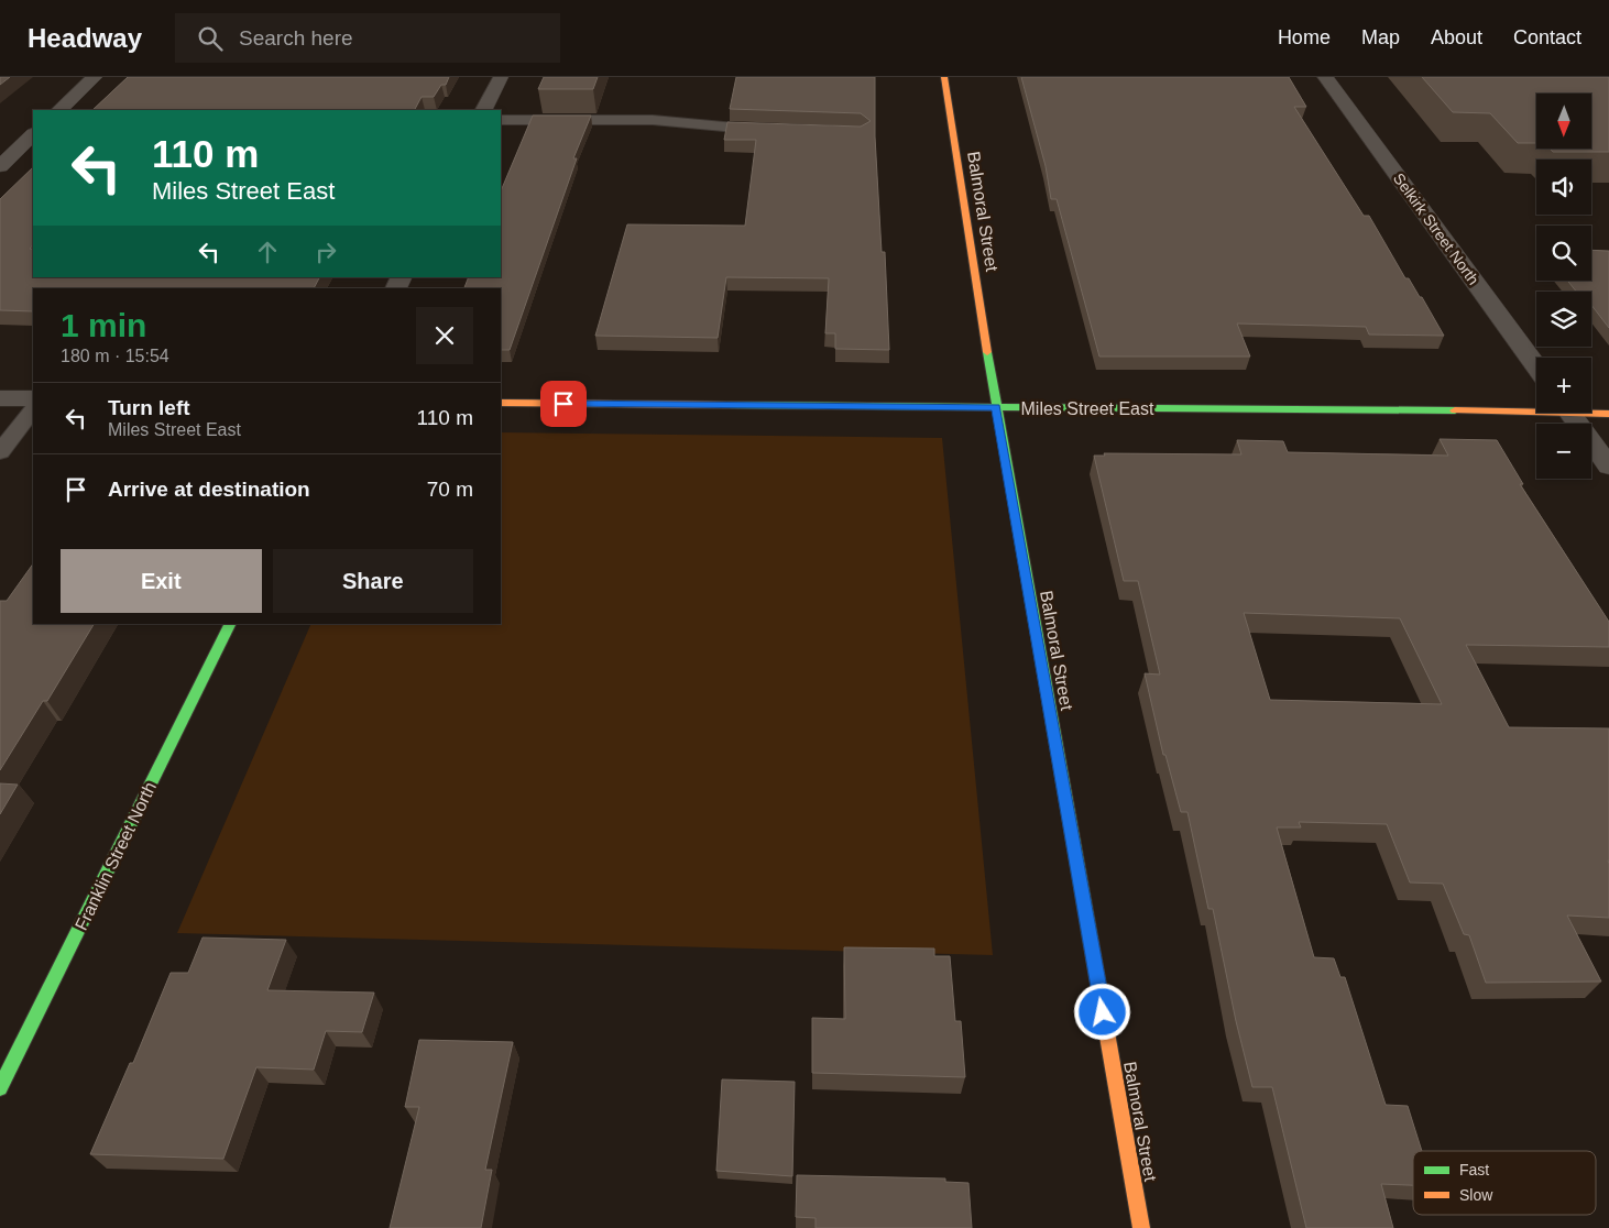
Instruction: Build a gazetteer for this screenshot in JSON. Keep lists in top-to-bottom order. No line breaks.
{"streets":{"street":["Balmoral Street","Selkirk Street North","Miles Street East","Franklin Street North"]},"crossings":[["Balmoral Street","Miles Street East"]],"legend":["Fast","Slow"],"north":"bottom","page":{"header":"Headway","search":"Search here","nav":["Home","Map","About","Contact"],"map_buttons":["+","−"],"turn":["110 m","Miles Street East"],"heading":["1 min","180 m · 15:54"],"list":[{"name":"Turn left","note":"Miles Street East","value":"110 m"},{"name":"Arrive at destination","value":"70 m"}],"buttons":["Exit","Share"]}}
